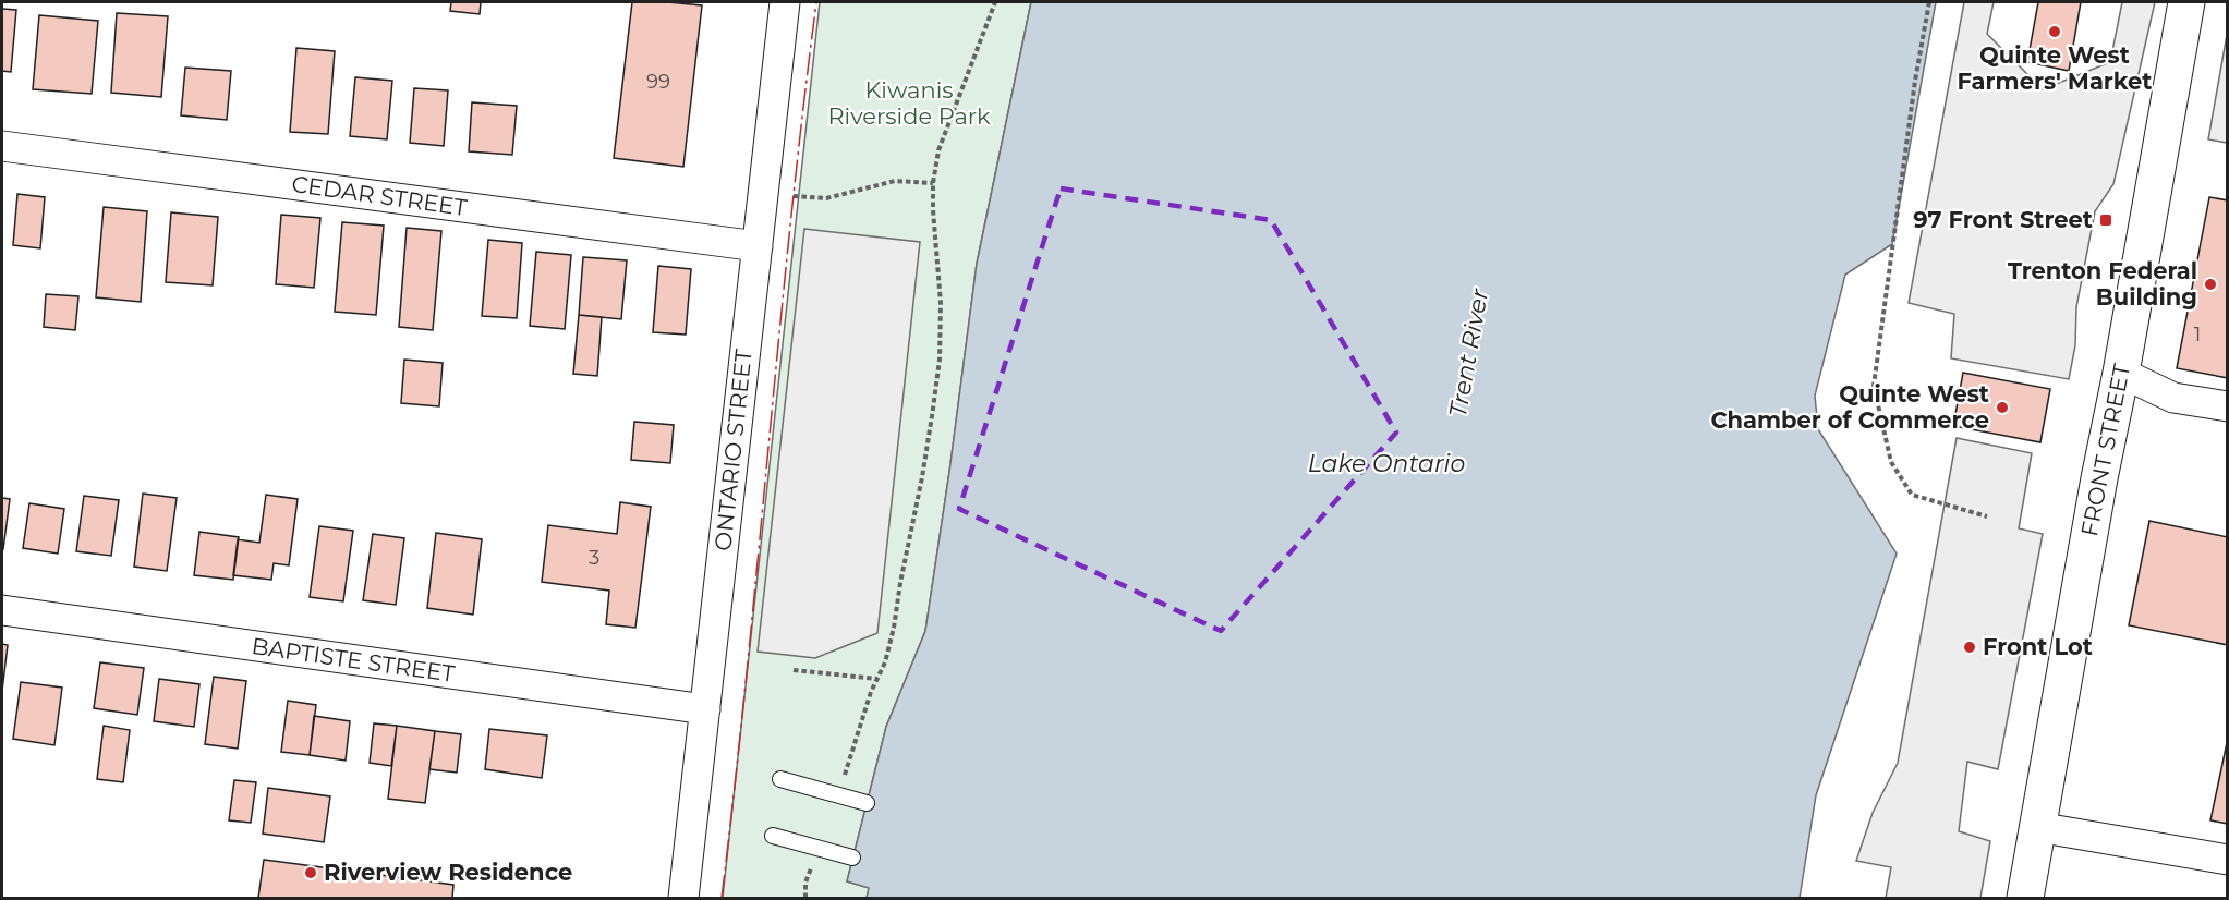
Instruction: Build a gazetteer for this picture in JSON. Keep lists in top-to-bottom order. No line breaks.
{"streets":{"street":["CEDAR STREET","ONTARIO STREET","FRONT STREET","BAPTISTE STREET"]},"crossings":[["CEDAR STREET","ONTARIO STREET"],["ONTARIO STREET","BAPTISTE STREET"]],"water":["Trent River","Lake Ontario"],"parks":["Kiwanis Riverside Park"],"places":{"other":["Quinte West Farmers' Market","Trenton Federal Building","Quinte West Chamber of Commerce","Front Lot","Riverview Residence"],"transit":["97 Front Street"]},"house_numbers":["99","1","3"]}
